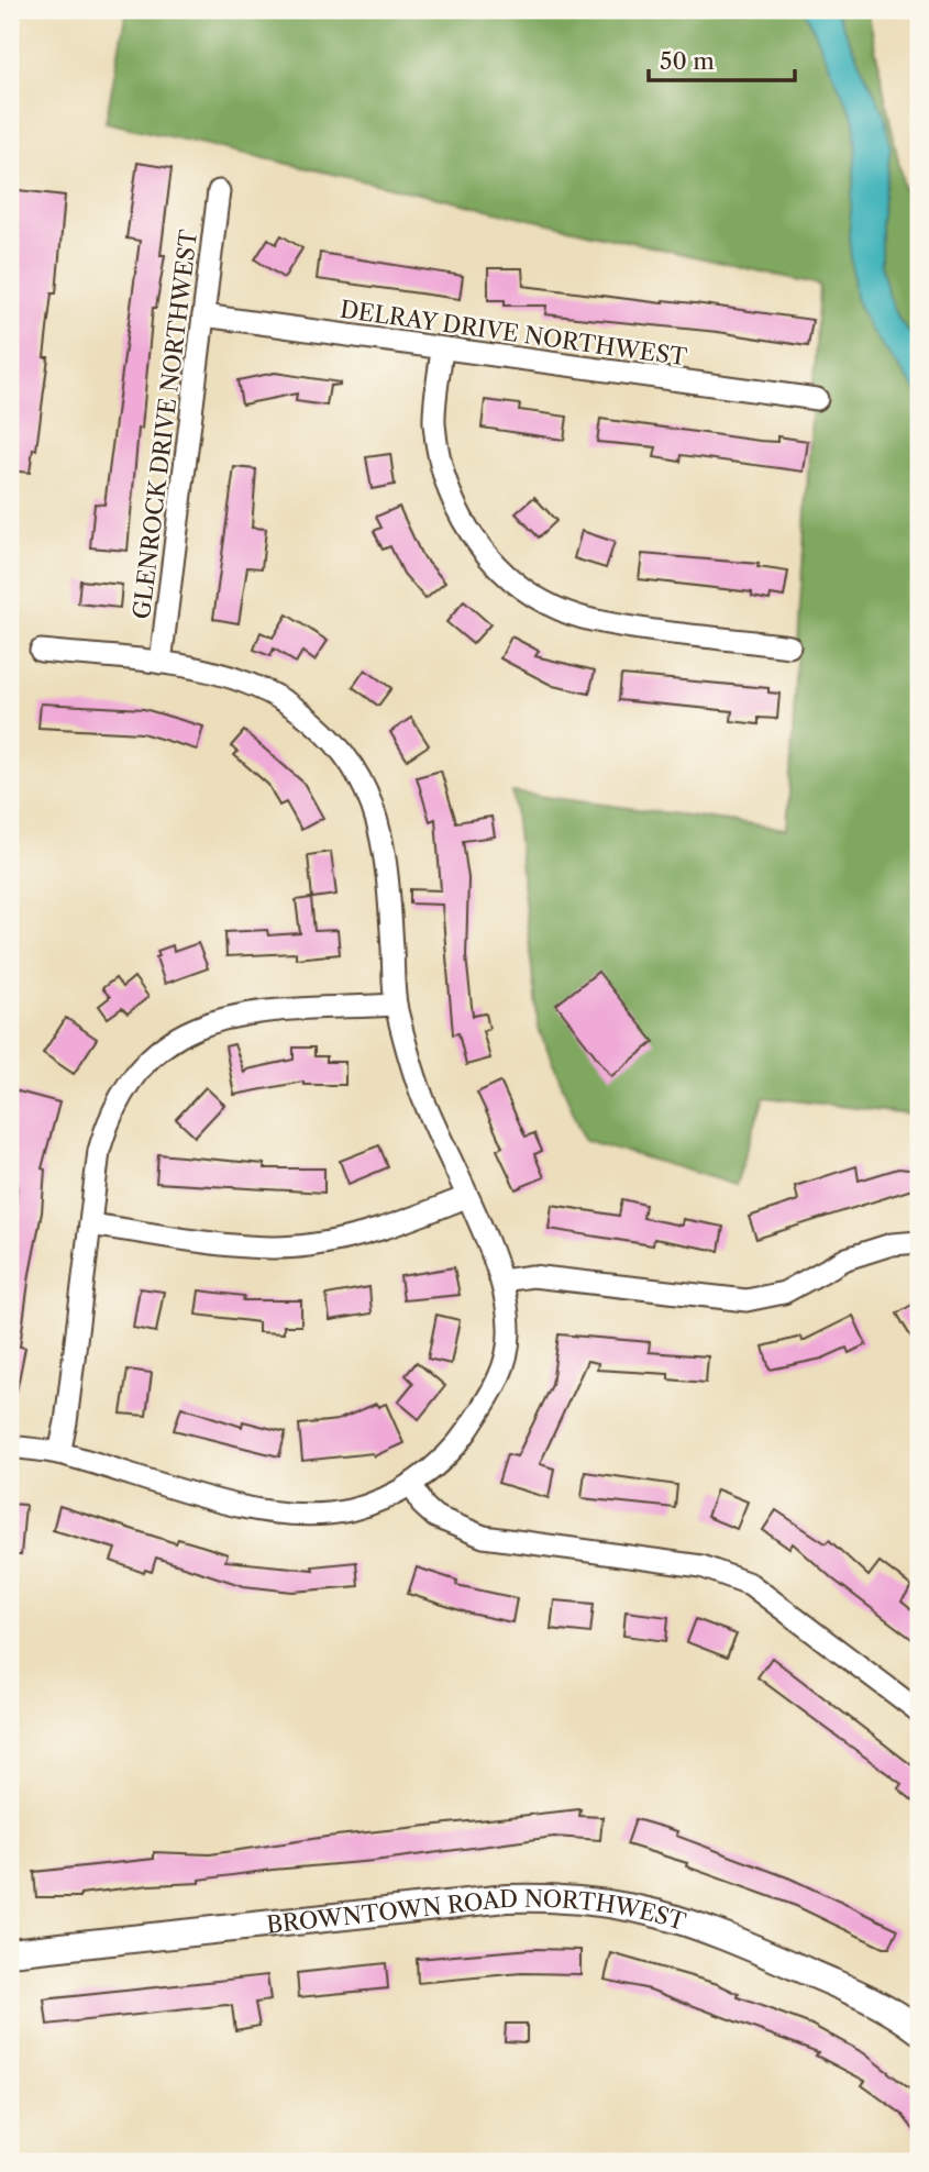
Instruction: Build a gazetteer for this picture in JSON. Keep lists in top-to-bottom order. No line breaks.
{"streets":{"street":["DELRAY DRIVE NORTHWEST","GLENROCK DRIVE NORTHWEST","BROWNTOWN ROAD NORTHWEST"]},"crossings":[["DELRAY DRIVE NORTHWEST","GLENROCK DRIVE NORTHWEST"]],"scale_bar":"50 m"}
